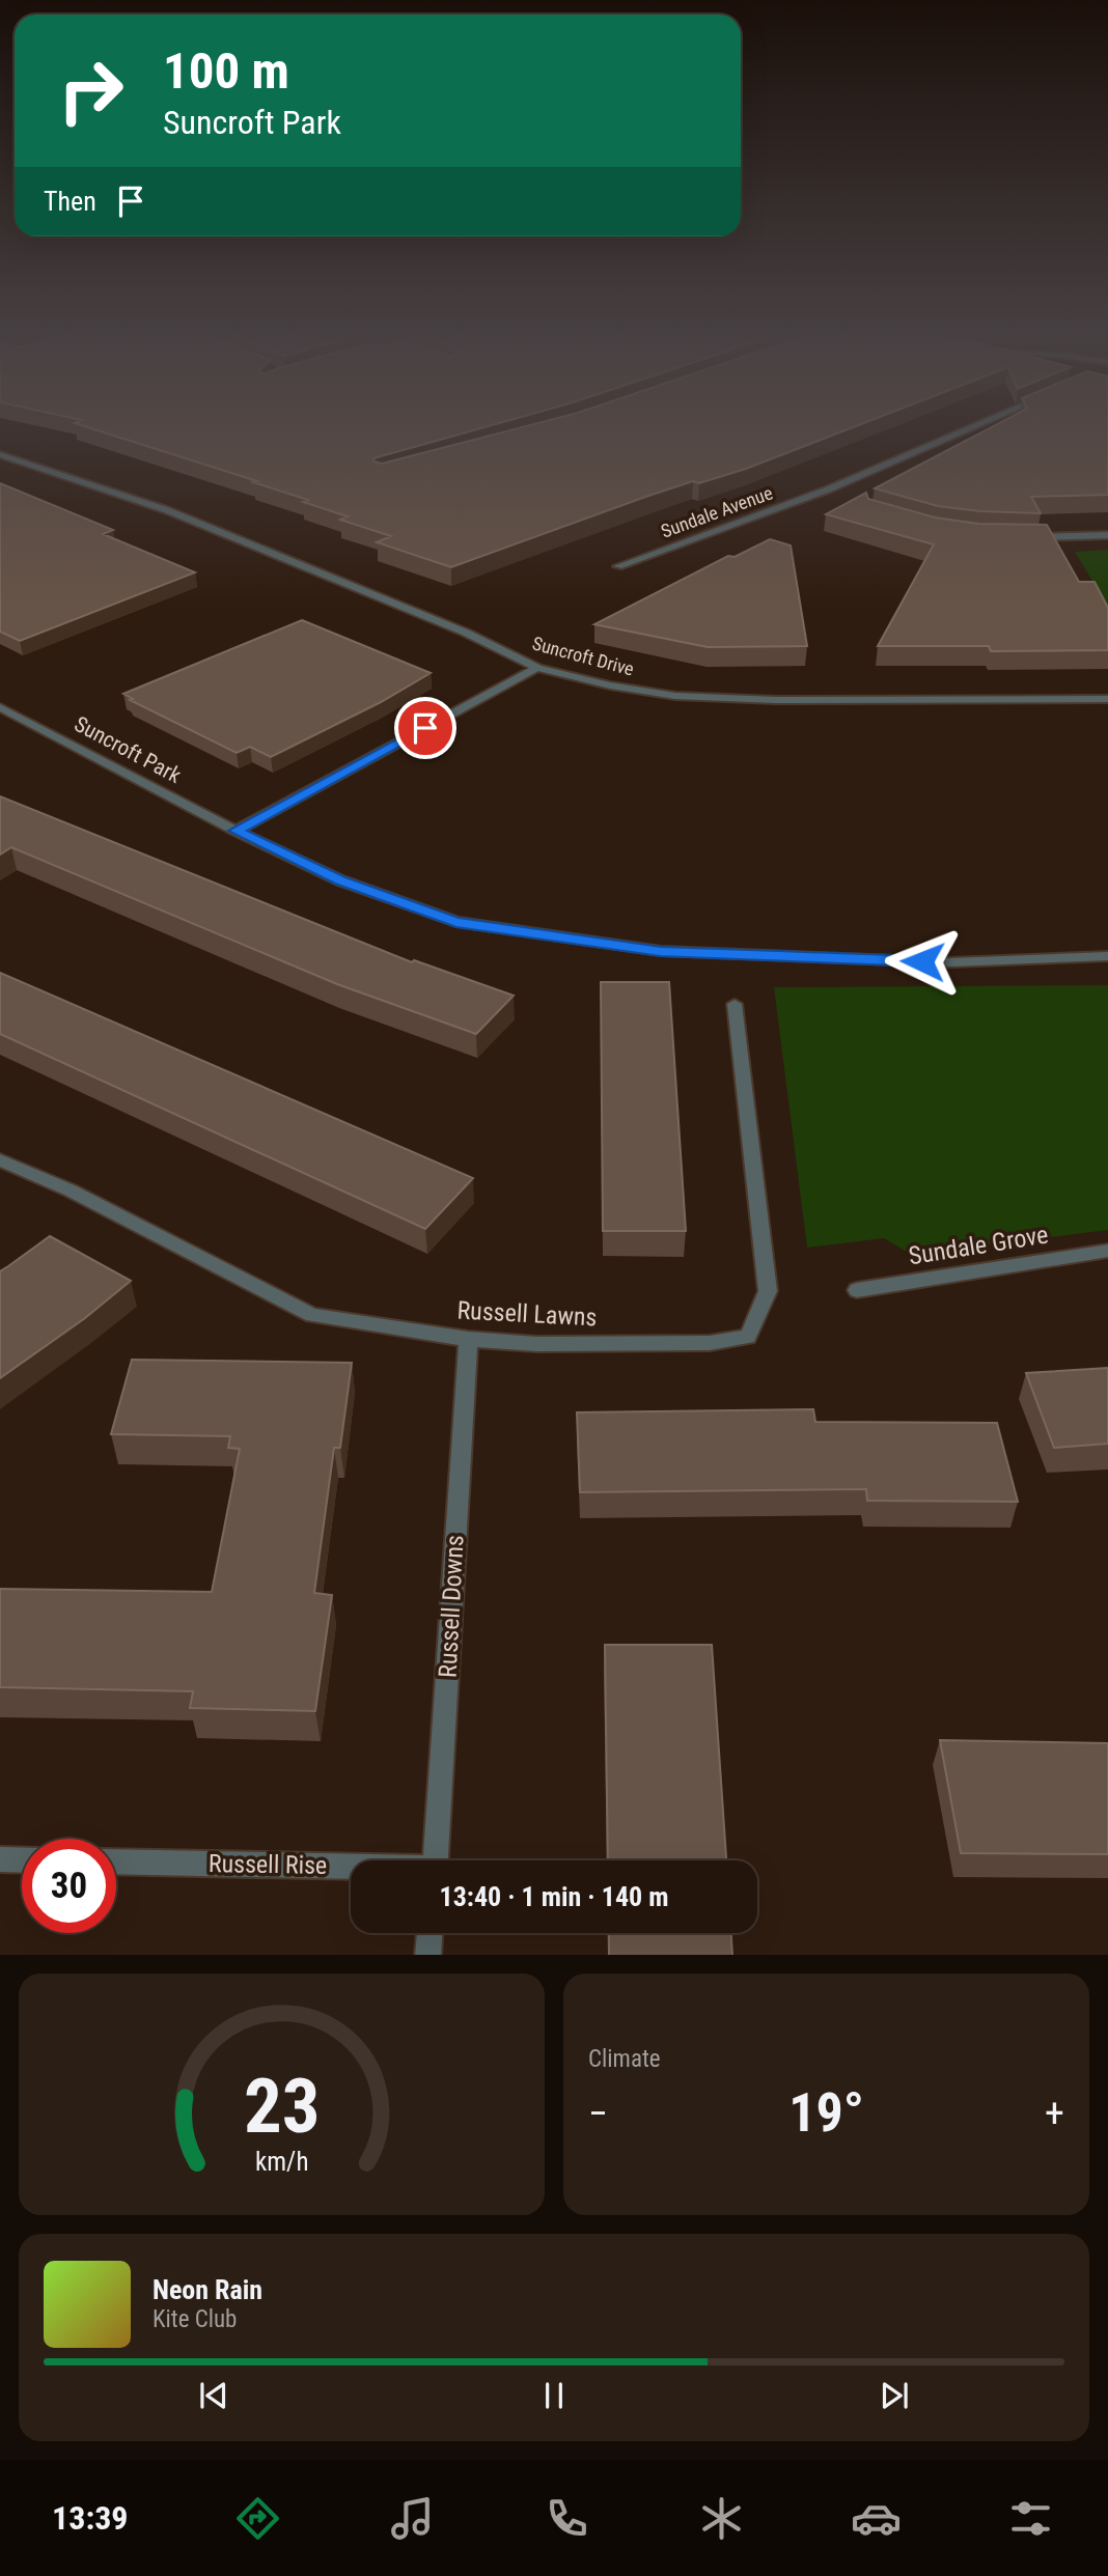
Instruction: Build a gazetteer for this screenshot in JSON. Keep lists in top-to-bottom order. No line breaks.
{"streets":{"street":["Sundale Avenue","Suncroft Drive","Suncroft Park","Sundale Grove","Russell Lawns","Russell Downs","Russell Rise"]},"crossings":[["Russell Lawns","Russell Downs"]],"page":{"turn":["100 m","Suncroft Park"],"then":"Then","limit":"30","trip":"13:40 · 1 min · 140 m","tile":"Climate","heat":["−","19°","+"],"song":["Neon Rain","Kite Club"],"tabs":"13:39","gauge":["23","km/h"]}}
